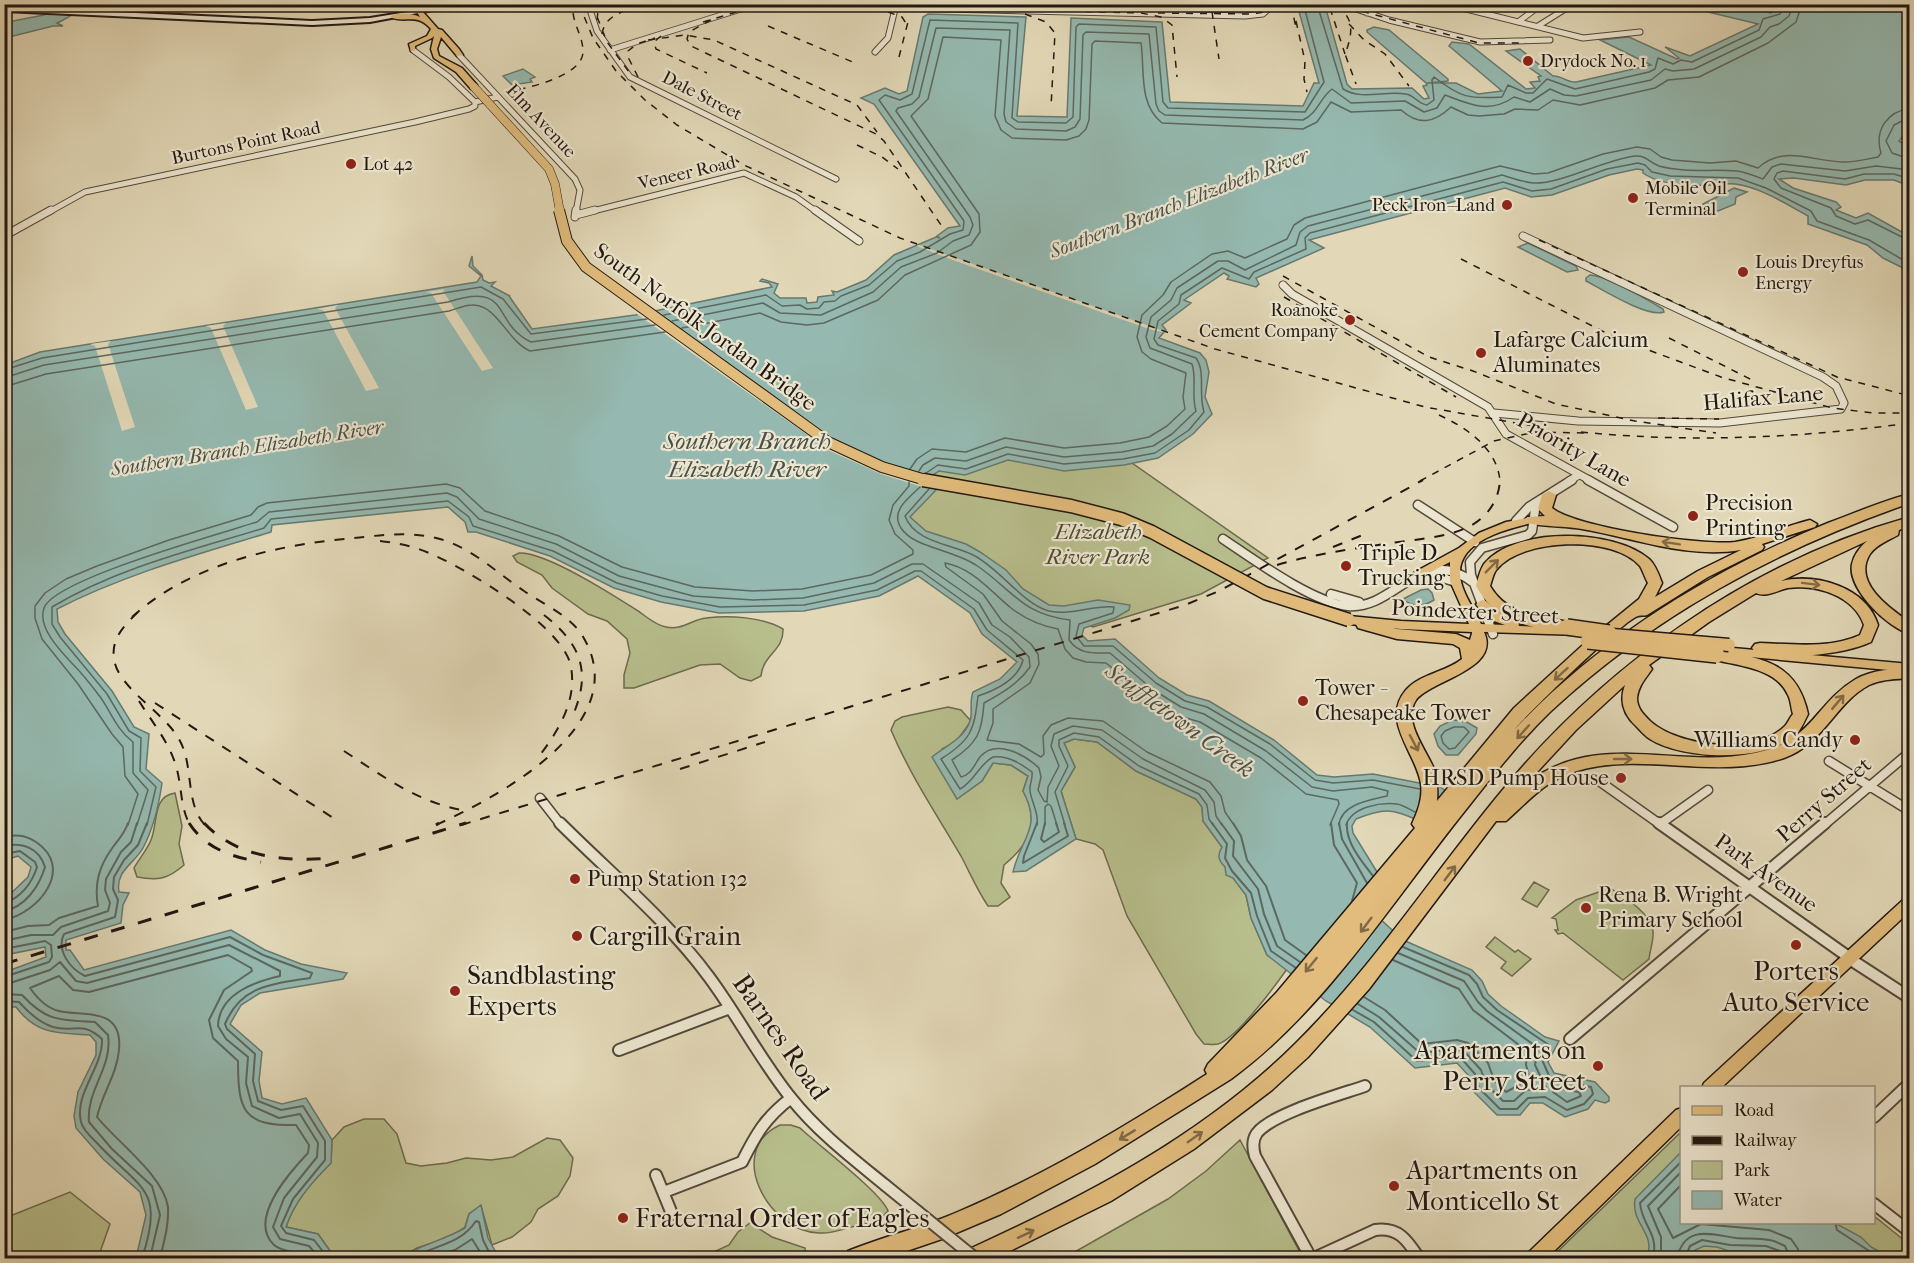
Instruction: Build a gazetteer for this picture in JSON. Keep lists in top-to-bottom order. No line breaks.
{"streets":{"main road":["South Norfolk Jordan Bridge","Poindexter Street","Park Avenue"],"street":["Dale Street","Elm Avenue","Burtons Point Road","Veneer Road","Halifax Lane","Priority Lane","Perry Street","Barnes Road"]},"crossings":[["Elm Avenue","Burtons Point Road"],["Elm Avenue","Veneer Road"],["South Norfolk Jordan Bridge","Poindexter Street"],["Halifax Lane","Priority Lane"],["Perry Street","Park Avenue"]],"water":["Southern Branch Elizabeth River","Scuffletown Creek"],"parks":["Elizabeth River Park"],"places":["Drydock No. 1","Lot 42","Mobile Oil Terminal","Peck Iron--Land","Louis Dreyfus Energy","Roanoke Cement Company","Lafarge Calcium Aluminates","Precision Printing","Triple D Trucking","Tower - Chesapeake Tower","Williams Candy","HRSD Pump House","Pump Station 132","Rena B. Wright Primary School","Cargill Grain","Porters Auto Service","Sandblasting Experts","Apartments on Perry Street","Apartments on Monticello St","Fraternal Order of Eagles"],"legend":["Road","Railway","Park","Water"]}
